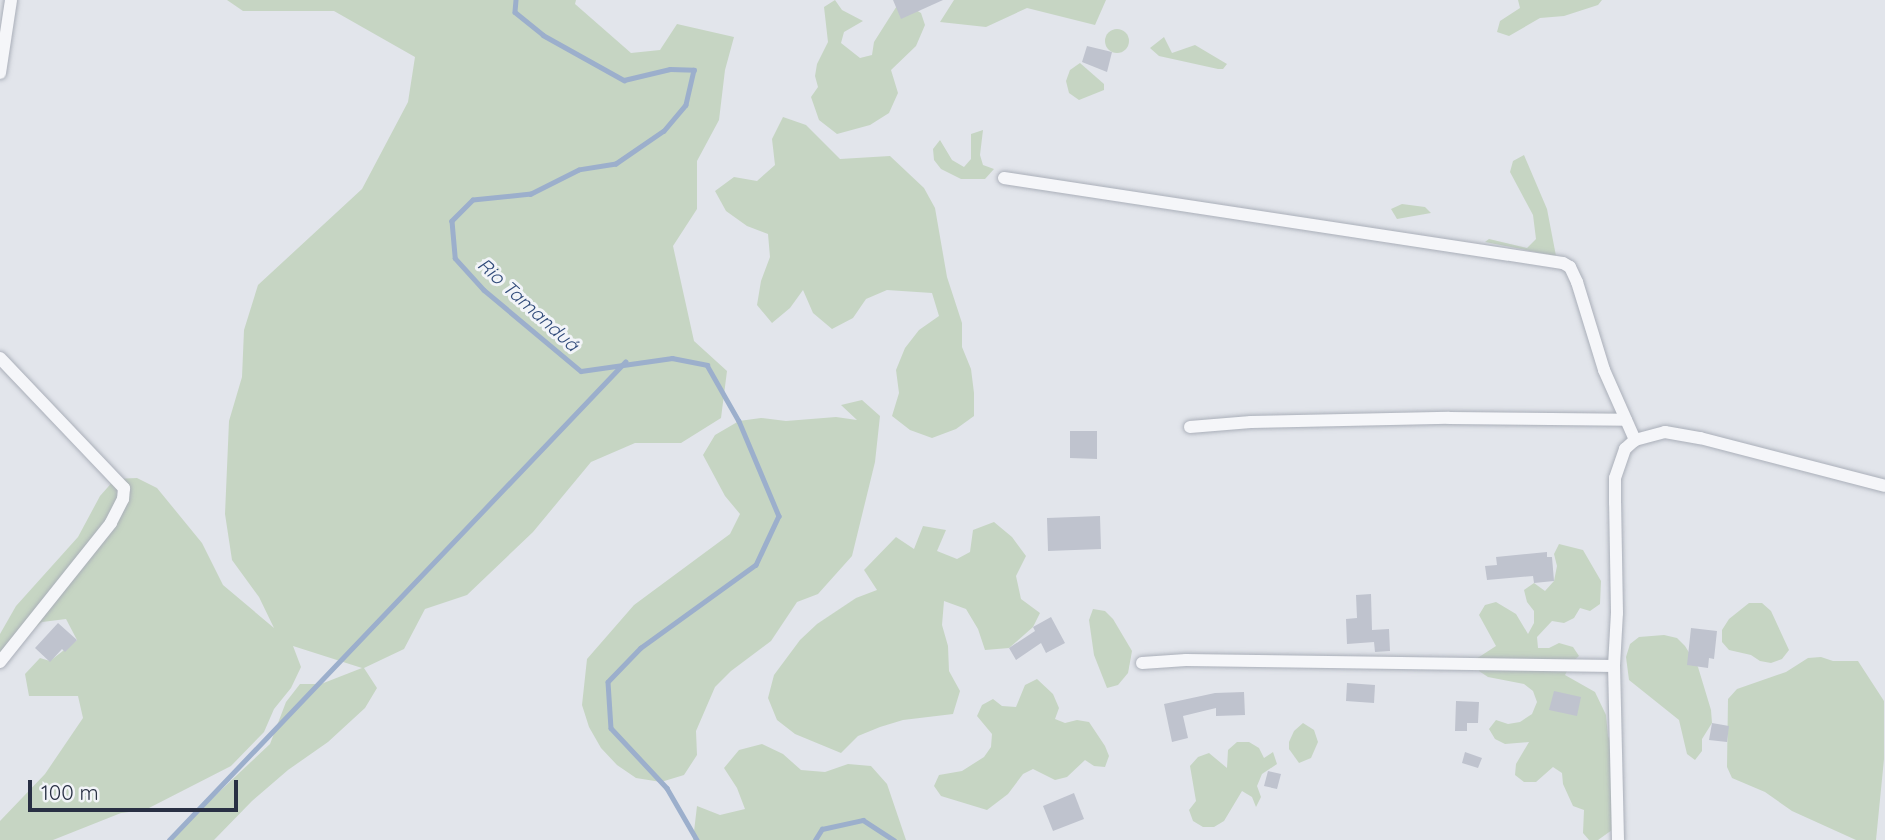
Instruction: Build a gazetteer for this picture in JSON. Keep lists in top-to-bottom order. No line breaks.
{"water":["Rio Tamanduá"],"scale_bar":"100 m"}
